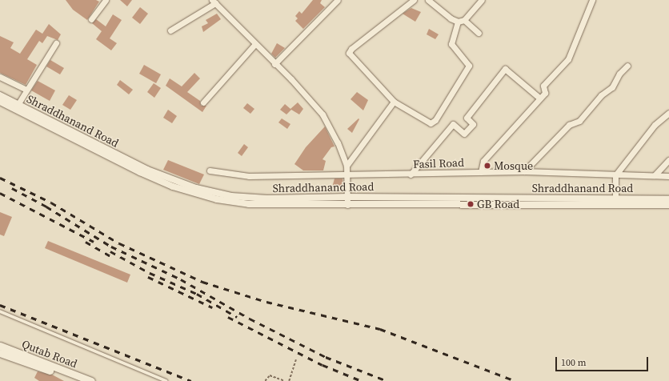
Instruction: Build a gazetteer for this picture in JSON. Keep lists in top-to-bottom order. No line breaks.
{"streets":{"main road":["Qutab Road"],"street":["Shraddhanand Road","Fasil Road"]},"places":["Mosque","GB Road"],"scale_bar":"100 m"}
